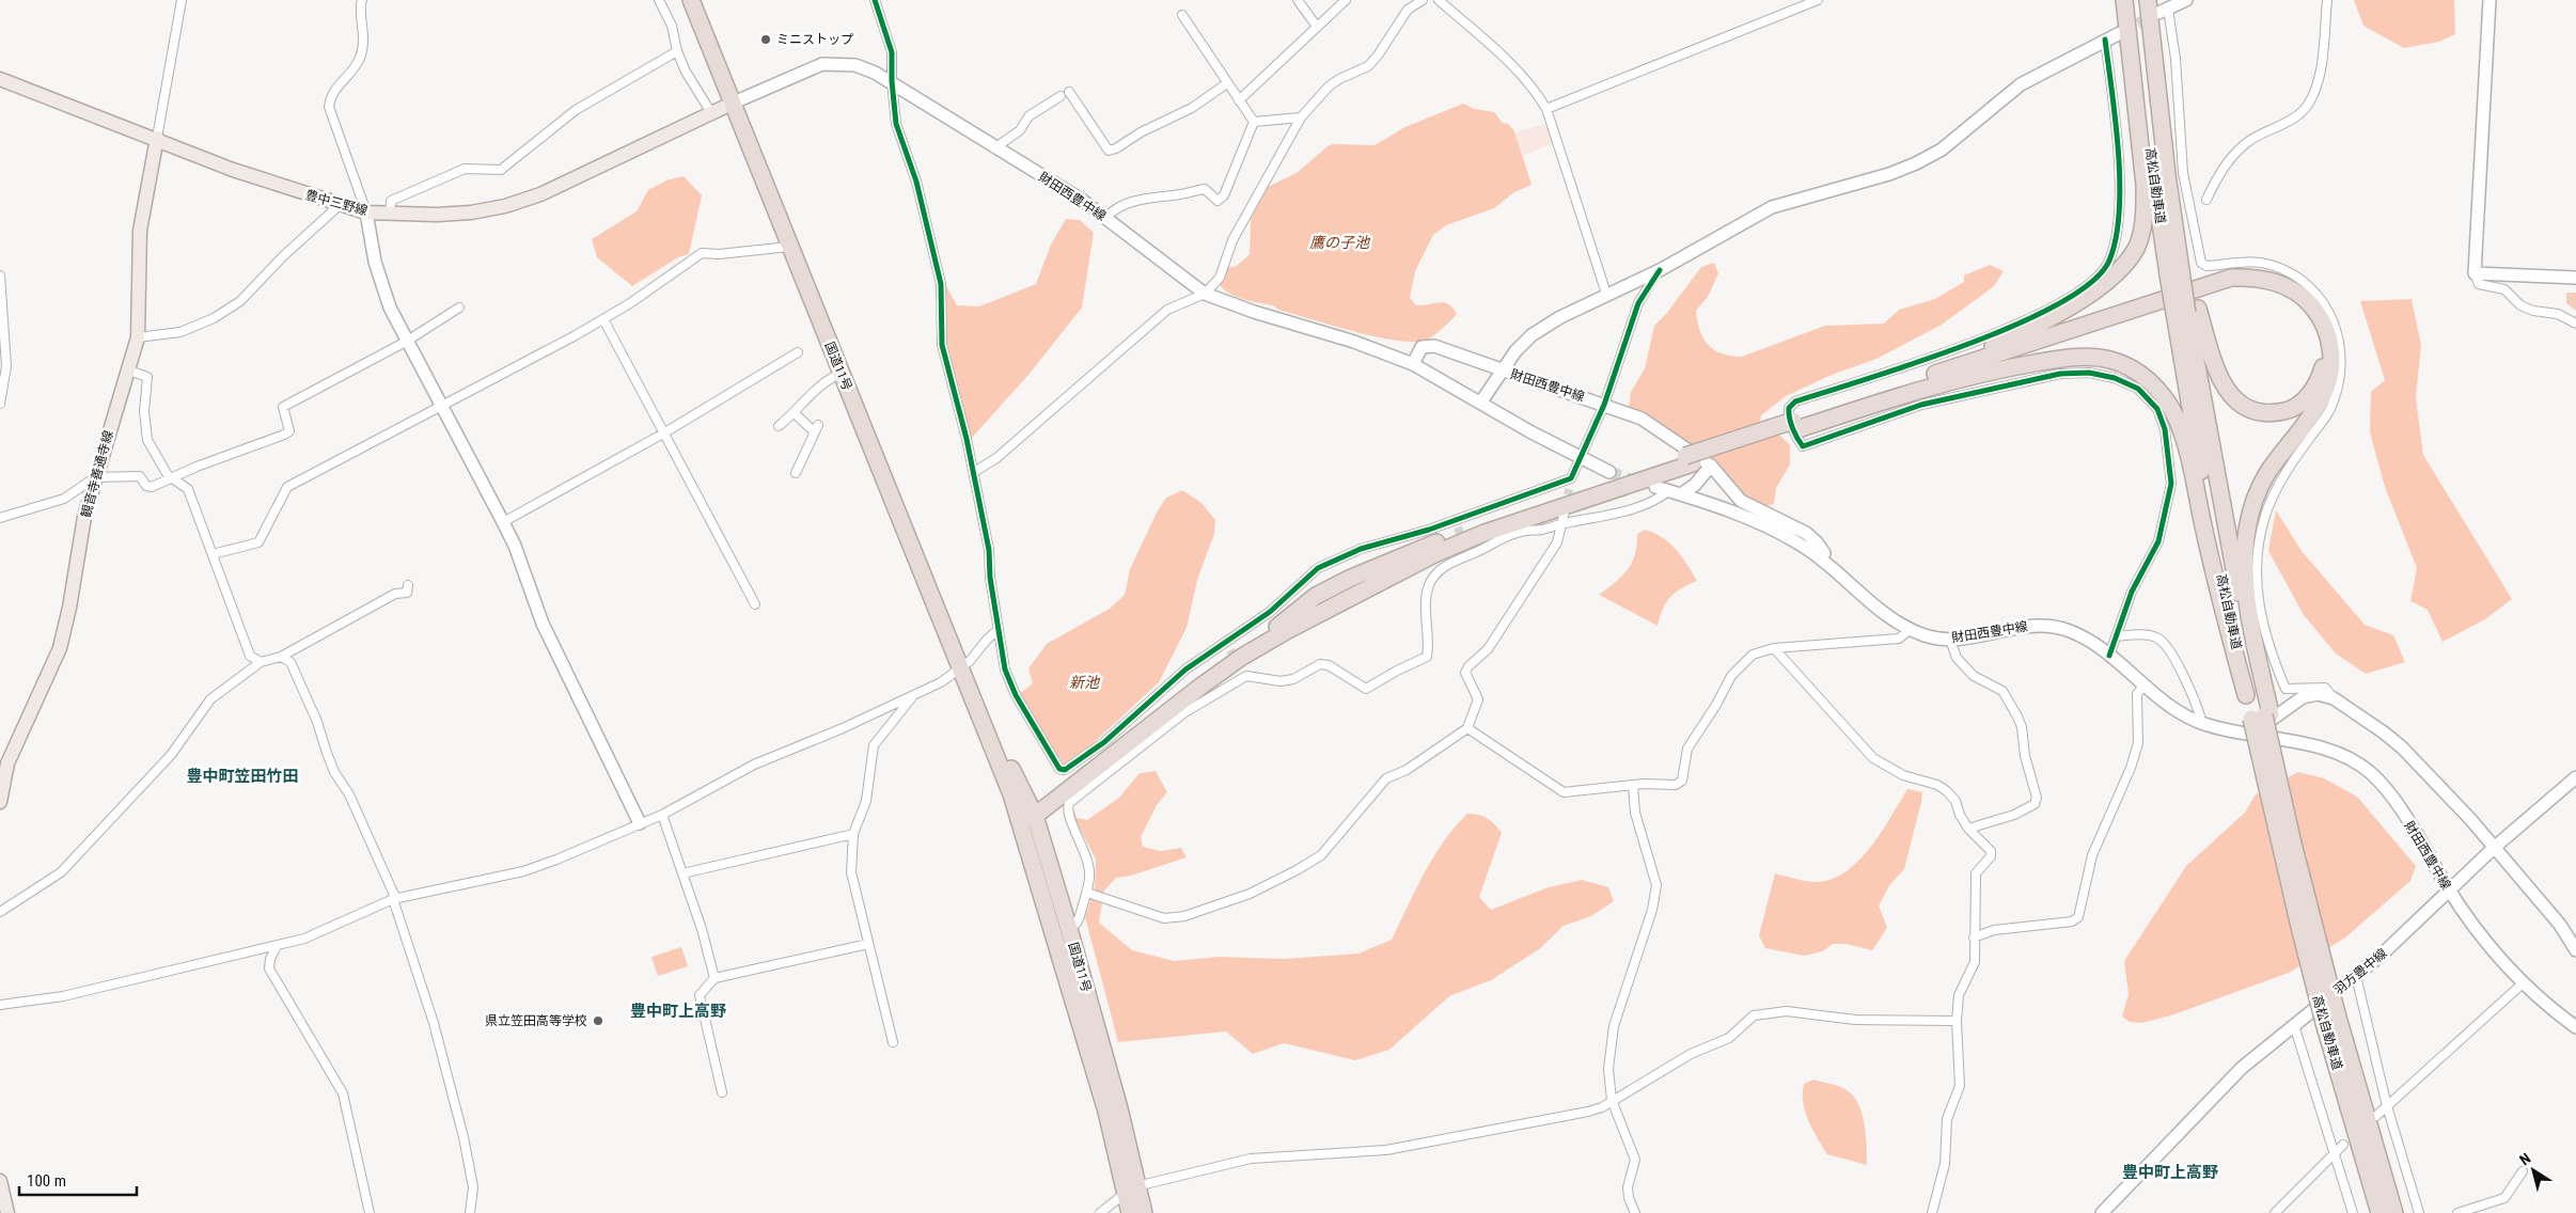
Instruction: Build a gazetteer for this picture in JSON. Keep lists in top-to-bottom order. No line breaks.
{"streets":{"highway":["高松自動車道","国道11号"],"main road":["財田西豊中線","豊中三野線","観音寺善通寺線","羽方豊中線"]},"crossings":[["財田西豊中線","豊中三野線"],["財田西豊中線","国道11号"],["財田西豊中線","羽方豊中線"],["豊中三野線","国道11号"],["豊中三野線","観音寺善通寺線"]],"districts":["豊中町笠田竹田","豊中町上高野","豊中町上高野"],"water":["鷹の子池","新池"],"places":["ミニストップ","県立笠田高等学校"],"scale_bar":"100 m","north":"top left"}
